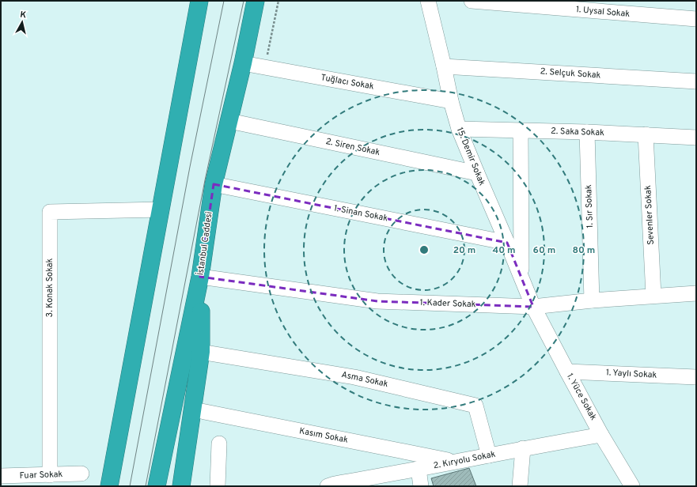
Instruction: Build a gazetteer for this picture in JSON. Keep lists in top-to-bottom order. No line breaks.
{"streets":{"highway":["İstanbul Caddesi"],"street":["1. Uysal Sokak","2. Selçuk Sokak","Tuğlacı Sokak","2. Saka Sokak","2. Siren Sokak","15. Demir Sokak","1. Sır Sokak","1. Sinan Sokak","Sevenler Sokak","3. Konak Sokak","1. Kader Sokak","1. Yaylı Sokak","Asma Sokak","1. Yüce Sokak","Kasım Sokak","2. Kıryolu Sokak","Fuar Sokak"]},"crossings":[["2. Selçuk Sokak","15. Demir Sokak"],["Tuğlacı Sokak","15. Demir Sokak"],["Tuğlacı Sokak","İstanbul Caddesi"],["2. Saka Sokak","15. Demir Sokak"],["2. Saka Sokak","1. Sır Sokak"],["2. Saka Sokak","Sevenler Sokak"],["2. Siren Sokak","15. Demir Sokak"],["2. Siren Sokak","İstanbul Caddesi"],["15. Demir Sokak","1. Sinan Sokak"],["15. Demir Sokak","1. Kader Sokak"],["15. Demir Sokak","1. Yüce Sokak"],["1. Sır Sokak","1. Kader Sokak"],["1. Sinan Sokak","İstanbul Caddesi"],["Sevenler Sokak","1. Kader Sokak"],["İstanbul Caddesi","1. Kader Sokak"],["3. Konak Sokak","Fuar Sokak"],["1. Kader Sokak","1. Yüce Sokak"],["1. Yaylı Sokak","1. Yüce Sokak"],["Asma Sokak","2. Kıryolu Sokak"],["1. Yüce Sokak","2. Kıryolu Sokak"],["Kasım Sokak","2. Kıryolu Sokak"]],"north":"top","rings":["20 m","40 m","60 m","80 m"]}
